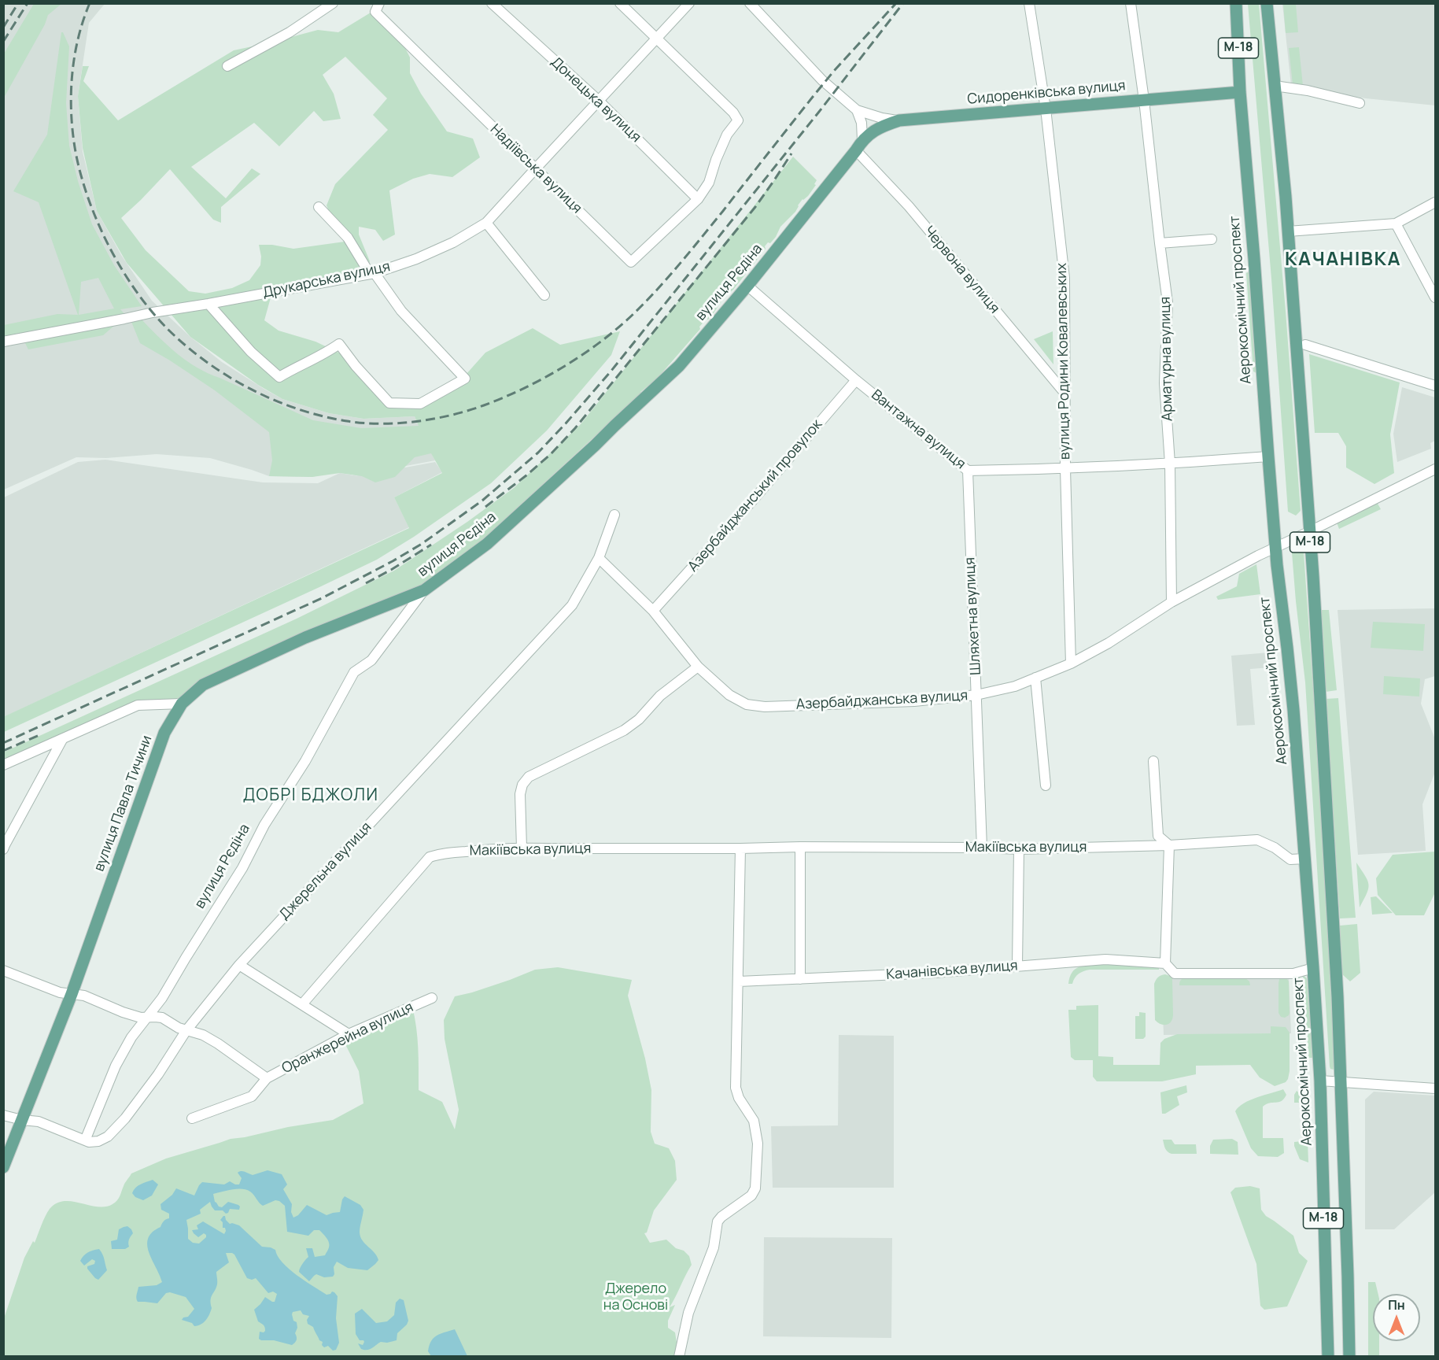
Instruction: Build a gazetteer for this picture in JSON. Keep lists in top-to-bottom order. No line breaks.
{"streets":{"main road":["М-18","Сидоренківська вулиця","вулиця Рєдіна","Аерокосмічний проспект","вулиця Павла Тичини"],"street":["Донецька вулиця","Надіївська вулиця","Червона вулиця","Друкарська вулиця","Арматурна вулиця","вулиця Родини Ковалевських","Вантажна вулиця","Азербайджанський провулок","Шляхетна вулиця","Азербайджанська вулиця","Макіївська вулиця","Джерельна вулиця","Качанівська вулиця","Оранжерейна вулиця"]},"crossings":[["М-18","Азербайджанська вулиця"],["Сидоренківська вулиця","вулиця Рєдіна"],["Сидоренківська вулиця","Аерокосмічний проспект"],["Сидоренківська вулиця","Арматурна вулиця"],["Сидоренківська вулиця","вулиця Родини Ковалевських"],["Донецька вулиця","Надіївська вулиця"],["Донецька вулиця","Друкарська вулиця"],["Надіївська вулиця","Друкарська вулиця"],["Червона вулиця","вулиця Рєдіна"],["Червона вулиця","вулиця Родини Ковалевських"],["вулиця Рєдіна","Вантажна вулиця"],["вулиця Рєдіна","вулиця Павла Тичини"],["вулиця Рєдіна","Джерельна вулиця"],["Аерокосмічний проспект","Вантажна вулиця"],["Аерокосмічний проспект","Азербайджанська вулиця"],["Аерокосмічний проспект","Макіївська вулиця"],["Аерокосмічний проспект","Качанівська вулиця"],["Арматурна вулиця","Вантажна вулиця"],["Арматурна вулиця","Азербайджанська вулиця"],["вулиця Родини Ковалевських","Вантажна вулиця"],["вулиця Родини Ковалевських","Азербайджанська вулиця"],["Вантажна вулиця","Азербайджанський провулок"],["Вантажна вулиця","Шляхетна вулиця"],["Азербайджанський провулок","Азербайджанська вулиця"],["Шляхетна вулиця","Азербайджанська вулиця"],["Шляхетна вулиця","Макіївська вулиця"],["Азербайджанська вулиця","Джерельна вулиця"]],"districts":["КАЧАНІВКА","ДОБРІ БДЖОЛИ"],"parks":["Джерело на Основі"],"north":"top"}
